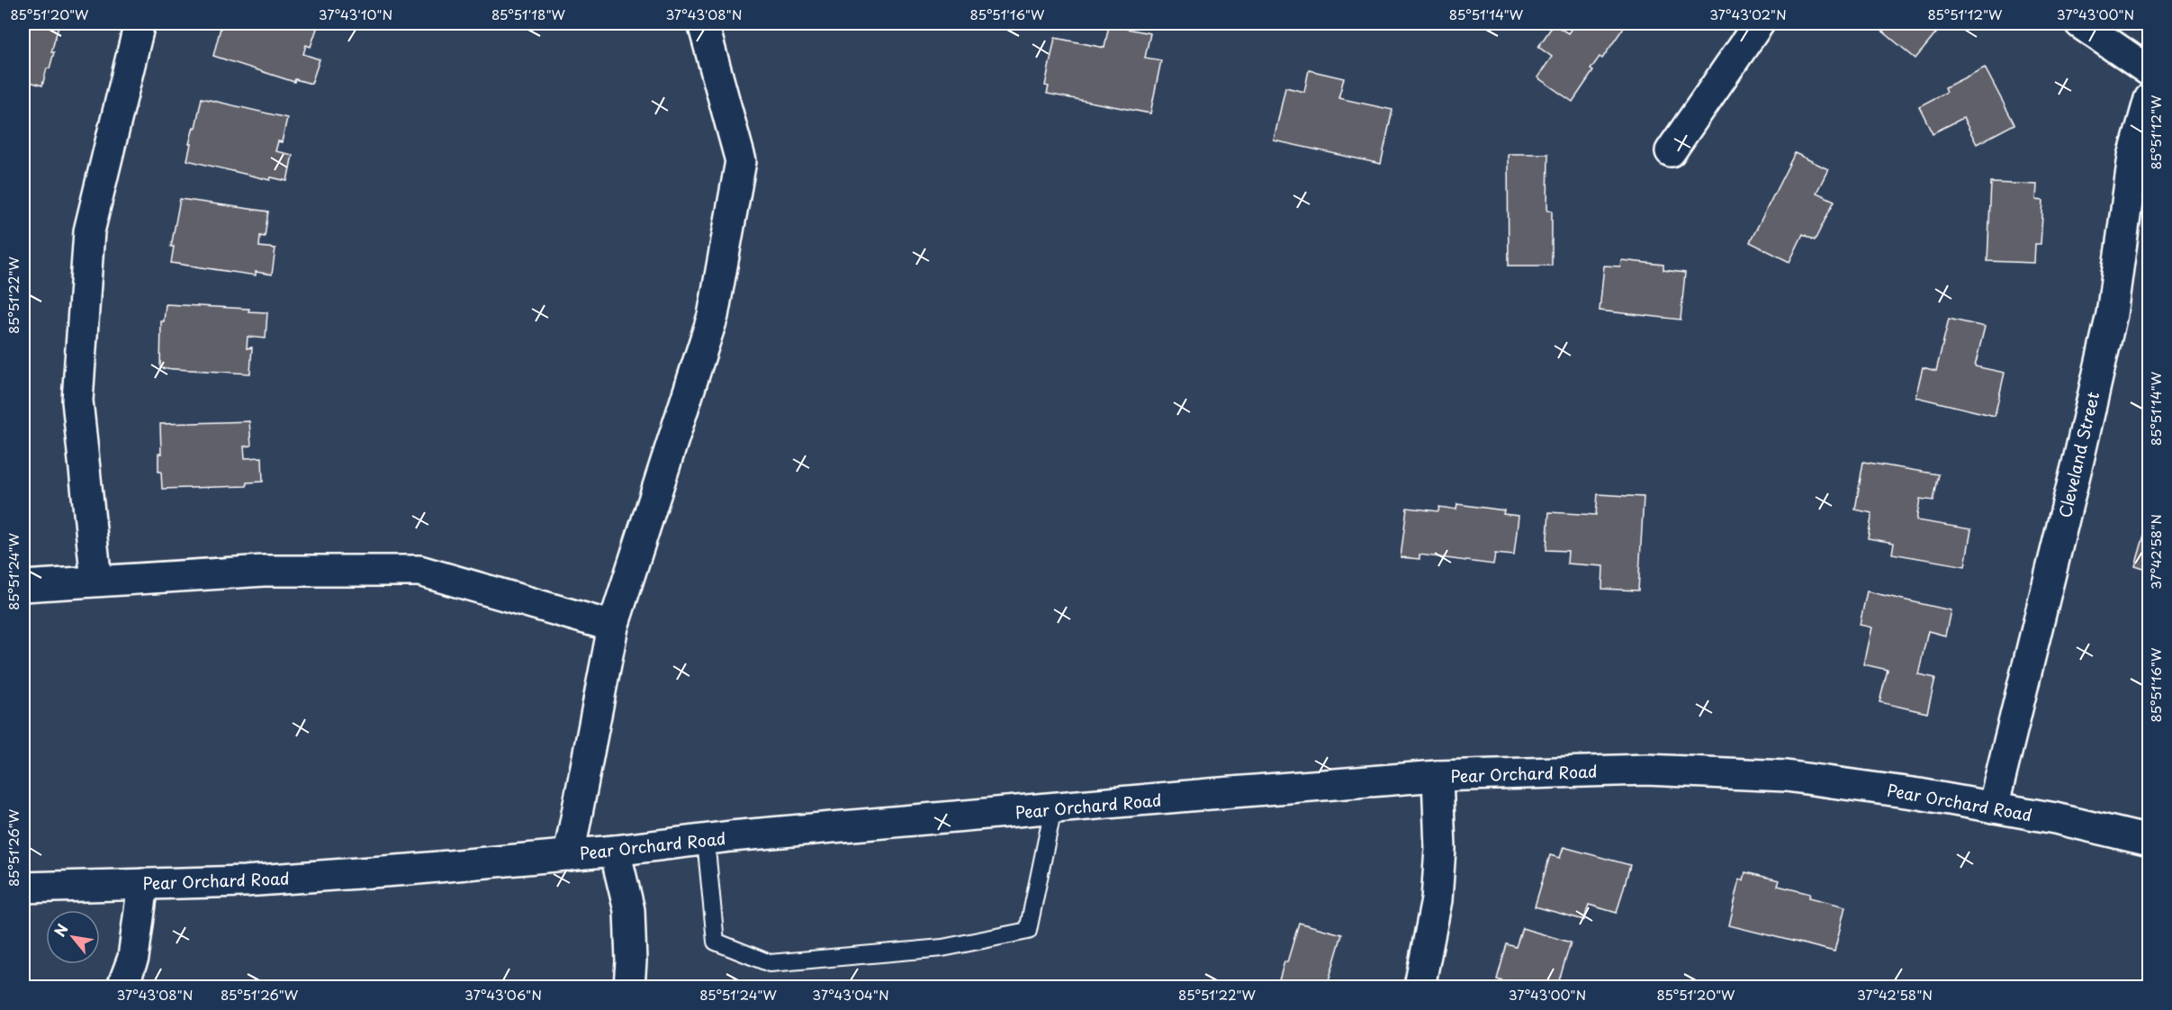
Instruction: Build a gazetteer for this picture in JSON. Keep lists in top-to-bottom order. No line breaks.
{"streets":{"street":["Cleveland Street","Pear Orchard Road"]},"crossings":[["Cleveland Street","Pear Orchard Road"]],"north":"top left","coordinates":["85°51'20\"W","37°43'10\"N","85°51'18\"W","37°43'08\"N","85°51'16\"W","85°51'14\"W","37°43'02\"N","85°51'12\"W","37°43'00\"N","85°51'22\"W","37°42'58\"N","85°51'24\"W","85°51'26\"W","37°43'06\"N","37°43'04\"N"]}
